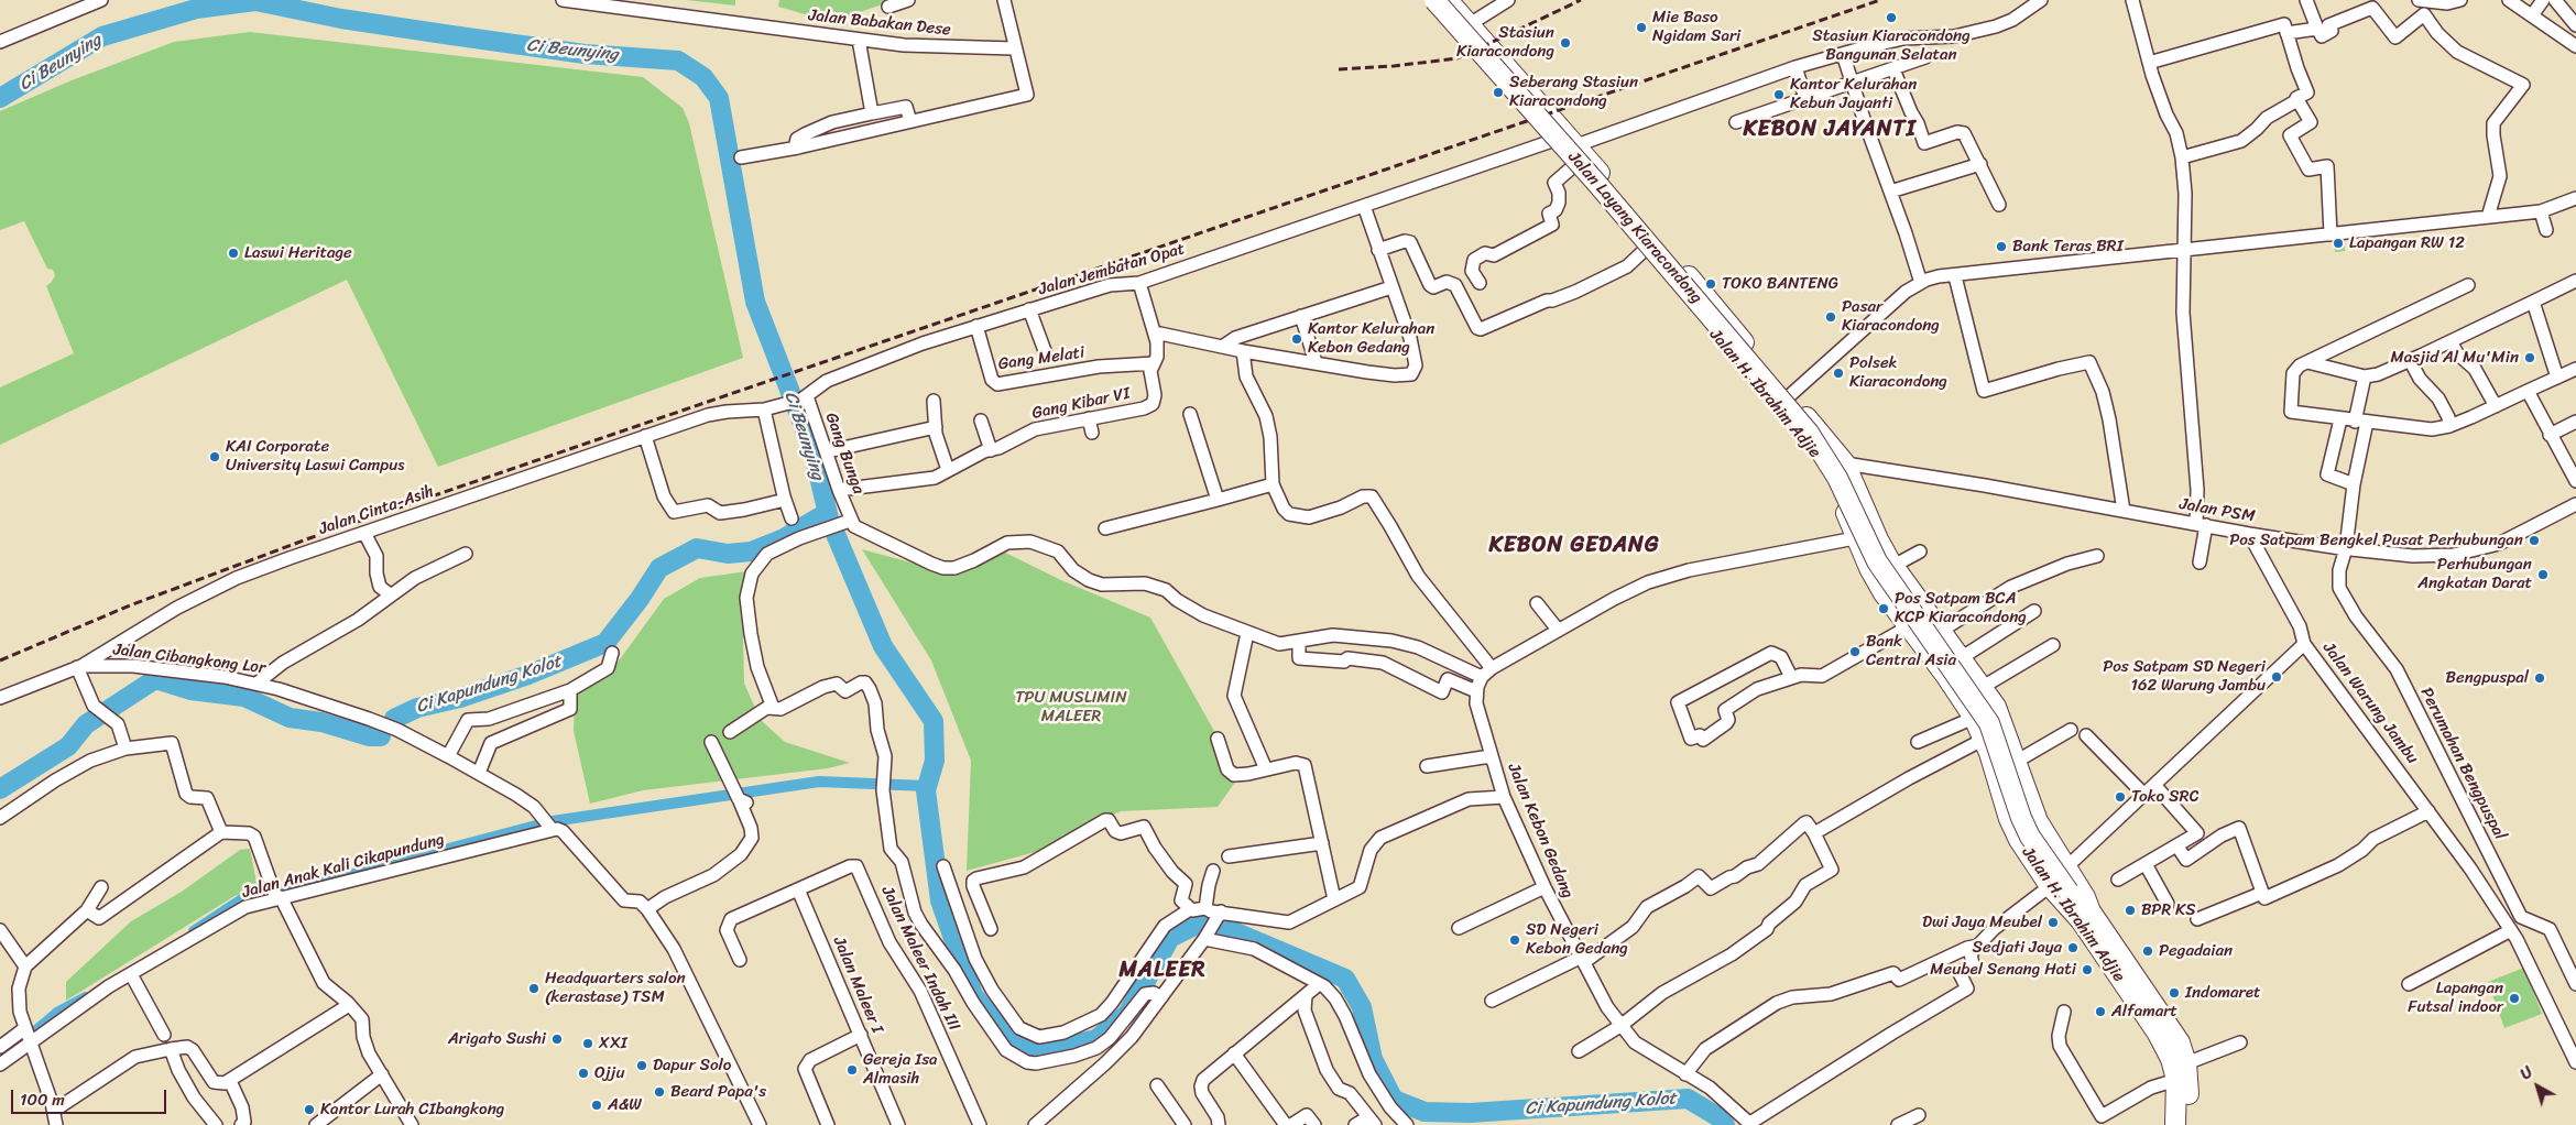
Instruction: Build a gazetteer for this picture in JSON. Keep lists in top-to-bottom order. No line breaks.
{"streets":{"main road":["Jalan Layang Kiaracondong","Jalan H. Ibrahim Adjie"],"street":["Jalan Babakan Dese","Jalan Jembatan Opat","Gang Melati","Gang Kibar VI","Gang Bunga","Jalan Cinta-Asih","Jalan PSM","Jalan Cibangkong Lor","Jalan Warung Jambu","Perumahan Bengpuspal","Jalan Kebon Gedang","Jalan Anak Kali Cikapundung","Jalan Maleer Indah III","Jalan Maleer I"]},"crossings":[["Jalan Layang Kiaracondong","Jalan H. Ibrahim Adjie"],["Jalan Jembatan Opat","Gang Melati"],["Jalan Jembatan Opat","Jalan H. Ibrahim Adjie"],["Jalan Jembatan Opat","Gang Bunga"],["Jalan Jembatan Opat","Jalan Cinta-Asih"],["Gang Melati","Gang Kibar VI"],["Jalan H. Ibrahim Adjie","Jalan PSM"],["Jalan H. Ibrahim Adjie","Jalan Warung Jambu"],["Gang Kibar VI","Gang Bunga"],["Jalan Cinta-Asih","Jalan Cibangkong Lor"],["Jalan PSM","Perumahan Bengpuspal"],["Jalan Cibangkong Lor","Jalan Anak Kali Cikapundung"],["Jalan Maleer Indah III","Jalan Maleer I"]],"districts":["KEBON JAYANTI","KEBON GEDANG","MALEER"],"water":["Ci Beunying","Ci Kapundung Kolot"],"parks":["TPU MUSLIMIN MALEER"],"places":["Stasiun Kiaracondong Bangunan Selatan","Mie Baso Ngidam Sari","Stasiun Kiaracondong","Seberang Stasiun Kiaracondong","Kantor Kelurahan Kebun Jayanti","Lapangan RW 12","Bank Teras BRI","Laswi Heritage","TOKO BANTENG","Pasar Kiaracondong","Kantor Kelurahan Kebon Gedang","Masjid Al Mu'Min","Polsek Kiaracondong","KAI Corporate University Laswi Campus","Pos Satpam Bengkel Pusat Perhubungan","Perhubungan Angkatan Darat","Pos Satpam BCA KCP Kiaracondong","Bank Central Asia","Pos Satpam SD Negeri 162 Warung Jambu","Bengpuspal","Toko SRC","BPR KS","Dwi Jaya Meubel","SD Negeri Kebon Gedang","Sedjati Jaya","Pegadaian","Meubel Senang Hati","Headquarters salon (kerastase) TSM","Indomaret","Lapangan Futsal indoor","Alfamart","Arigato Sushi","XXI","Dapur Solo","Gereja Isa Almasih","Ojju","Beard Papa's","A&W","Kantor Lurah CIbangkong"],"scale_bar":"100 m","north":"top left"}
